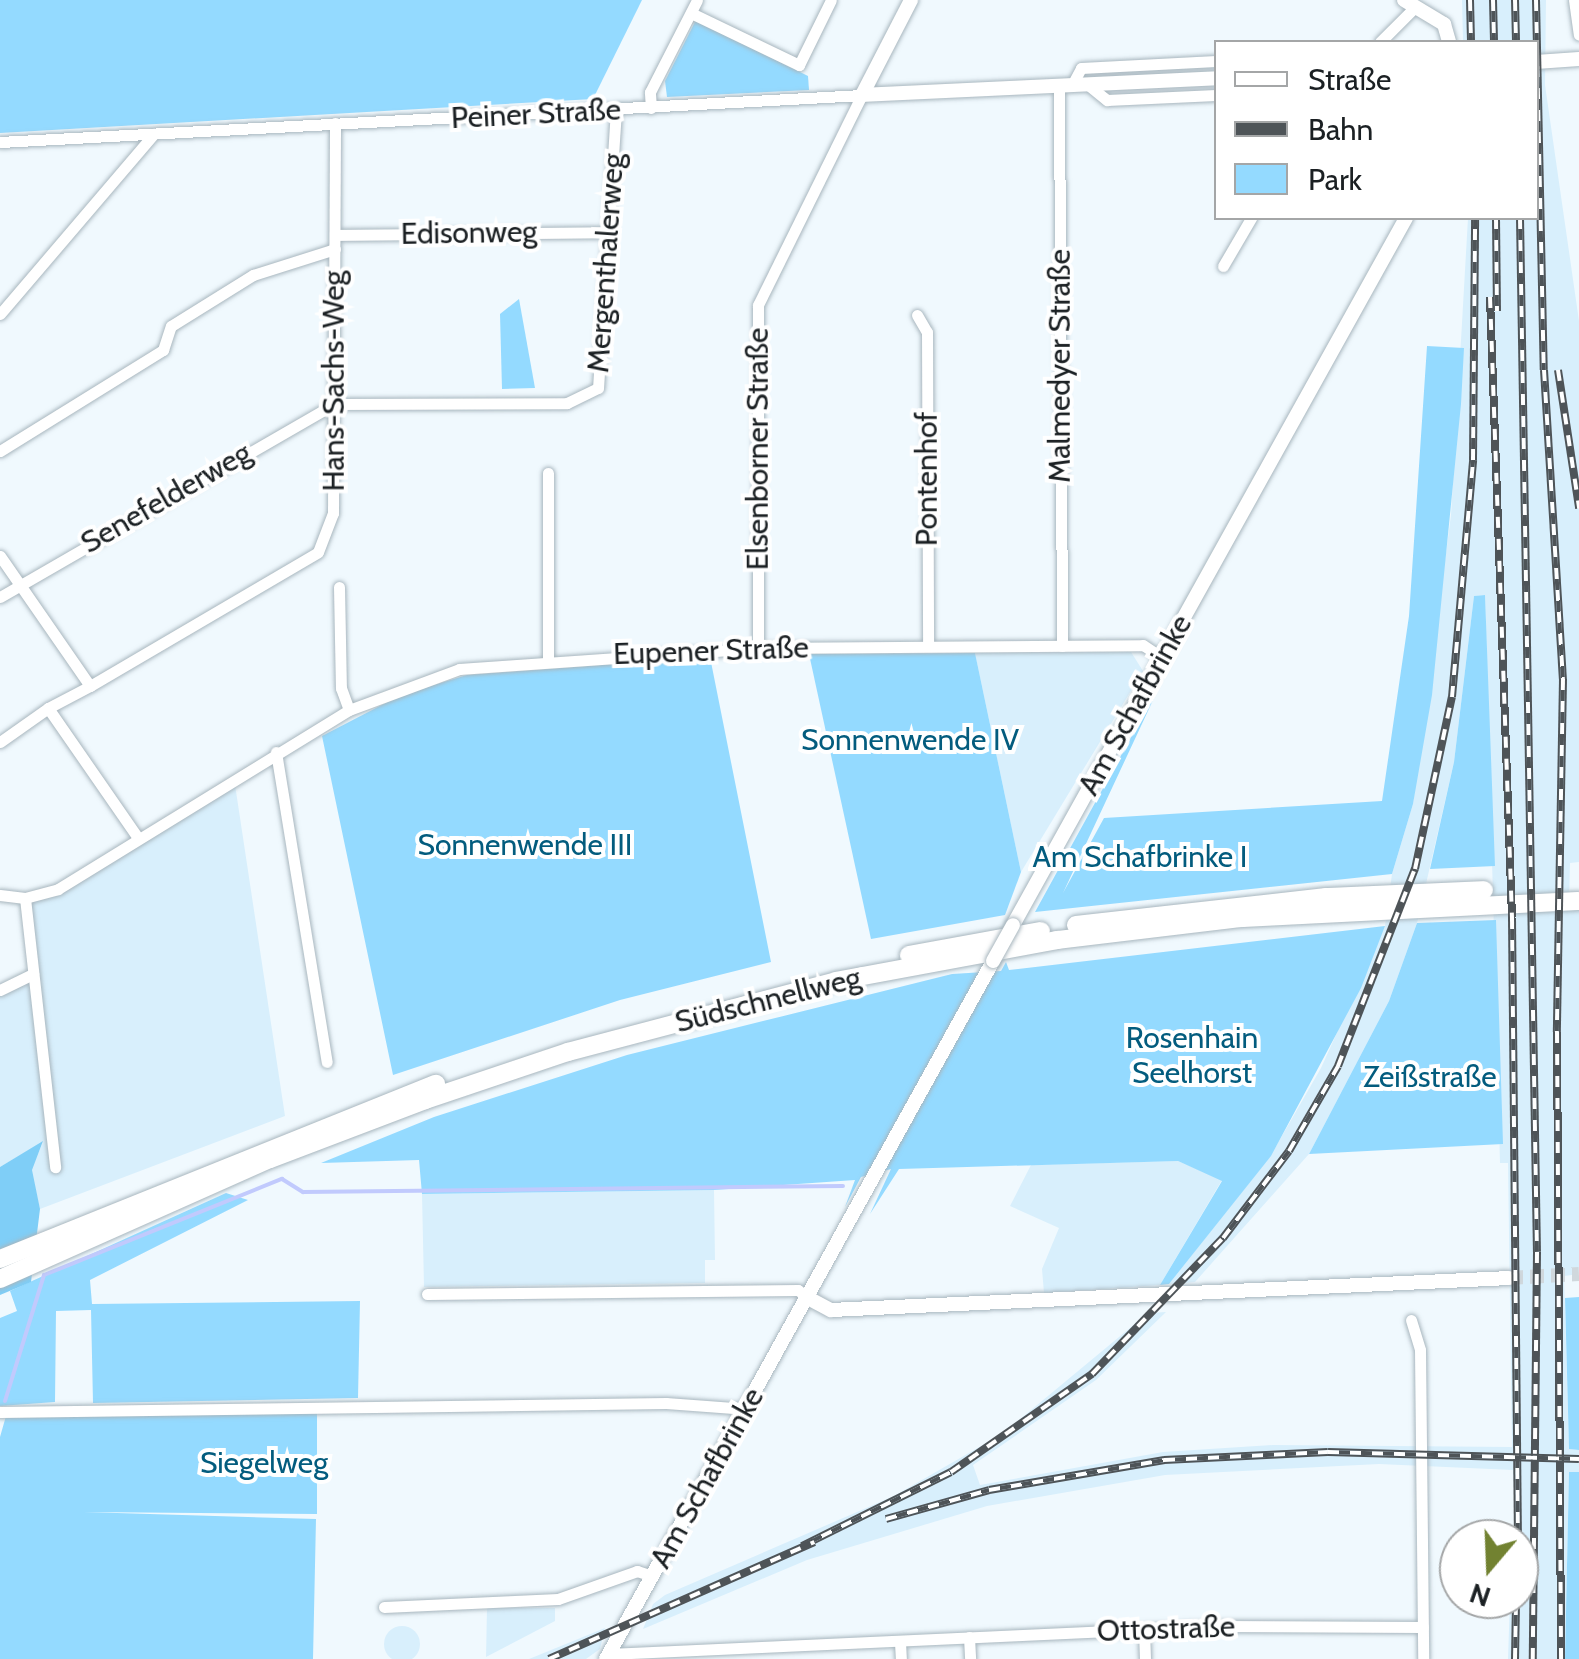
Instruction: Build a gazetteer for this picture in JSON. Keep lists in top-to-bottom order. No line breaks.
{"streets":{"highway":["Südschnellweg"],"street":["Peiner Straße","Edisonweg","Mergenthalerweg","Malmedyer Straße","Hans-Sachs-Weg","Elsenborner Straße","Pontenhof","Senefelderweg","Eupener Straße","Am Schafbrinke","Ottostraße"]},"crossings":[["Peiner Straße","Mergenthalerweg"],["Peiner Straße","Malmedyer Straße"],["Peiner Straße","Hans-Sachs-Weg"],["Peiner Straße","Elsenborner Straße"],["Edisonweg","Mergenthalerweg"],["Edisonweg","Hans-Sachs-Weg"],["Mergenthalerweg","Hans-Sachs-Weg"],["Mergenthalerweg","Senefelderweg"],["Malmedyer Straße","Eupener Straße"],["Hans-Sachs-Weg","Senefelderweg"],["Elsenborner Straße","Eupener Straße"],["Pontenhof","Eupener Straße"],["Eupener Straße","Am Schafbrinke"],["Am Schafbrinke","Ottostraße"]],"parks":["Sonnenwende IV","Sonnenwende III","Am Schafbrinke I","Rosenhain Seelhorst","Zeißstraße","Siegelweg"],"legend":["Straße","Bahn","Park"],"north":"bottom"}
